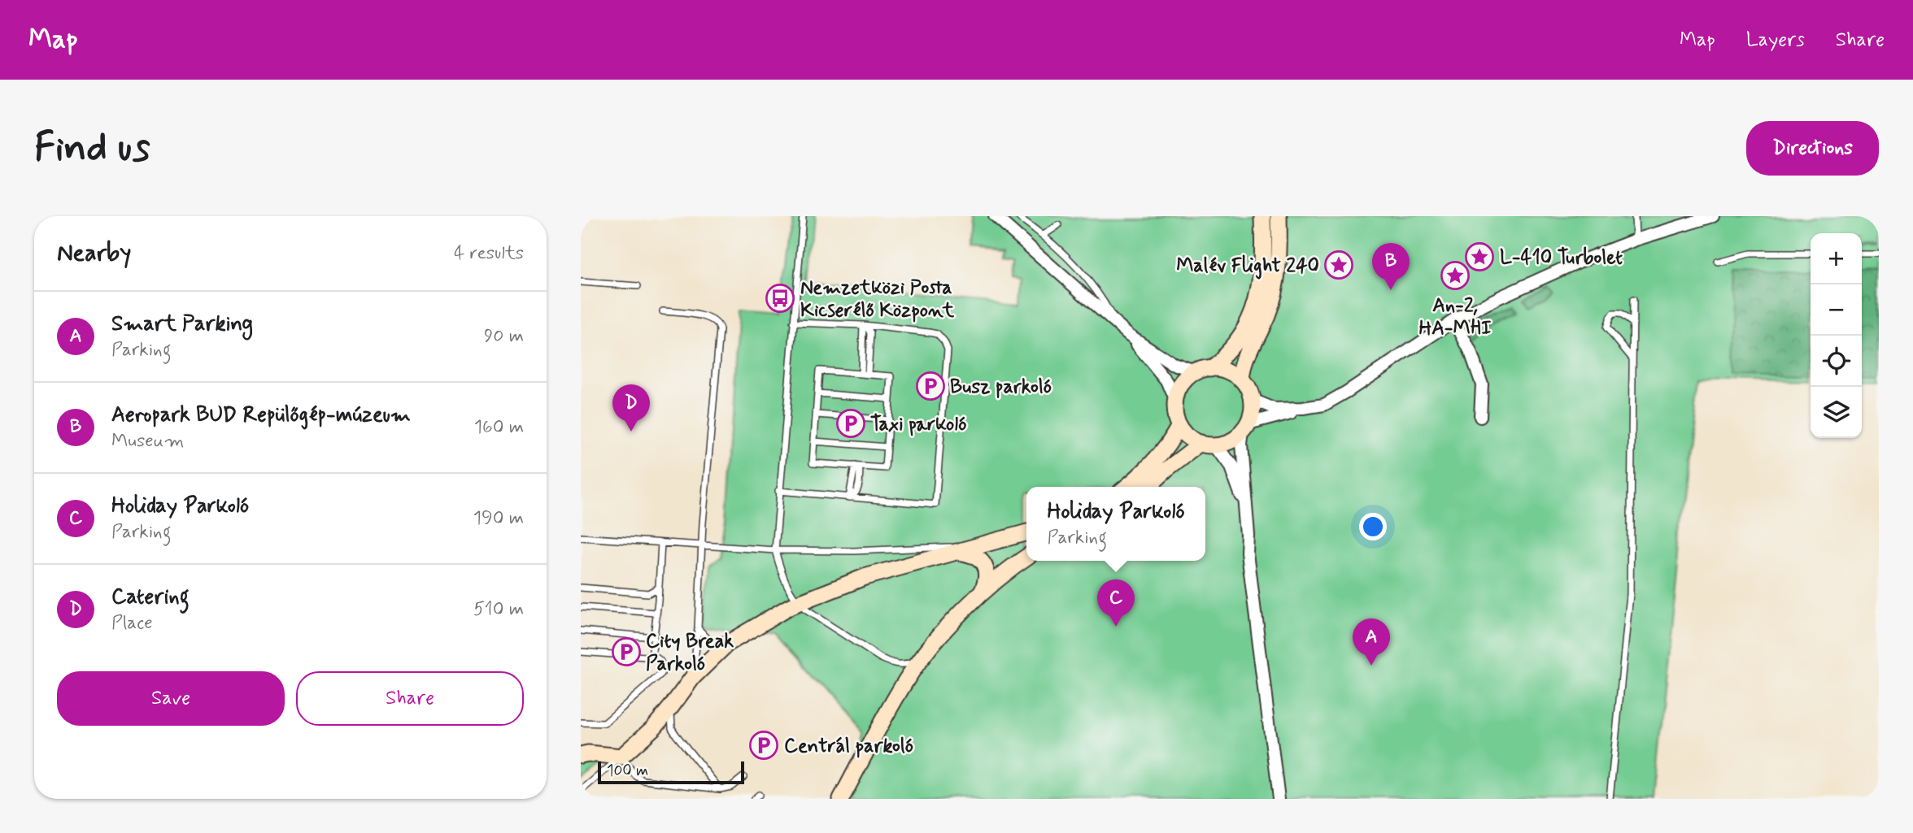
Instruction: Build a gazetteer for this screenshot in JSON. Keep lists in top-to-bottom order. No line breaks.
{"places":{"place":["L-410 Turbolet","Malév Flight 240","An-2, HA-MHI"],"bus stop":["Nemzetközi Posta Kicserélő Központ"],"parking":["Busz parkoló","Taxi parkoló","City Break Parkoló","Centrál parkoló"]},"scale_bar":"100 m","page":{"header":"Map","nav":["Map","Layers","Share"],"buttons":["Directions",["Save","Share"]],"title":"Find us","heading":["Nearby","4 results"],"map_buttons":["+","−"],"pins":["B","D","C","A"],"list":[{"mark":"A","name":"Smart Parking","note":"Parking","value":"90 m"},{"mark":"B","name":"Aeropark BUD Repülőgép-múzeum","note":"Museum","value":"160 m"},{"mark":"C","name":"Holiday Parkoló","note":"Parking","value":"190 m"},{"mark":"D","name":"Catering","note":"Place","value":"510 m"}],"popup":["Holiday Parkoló","Parking"],"scale":"100 m"}}
